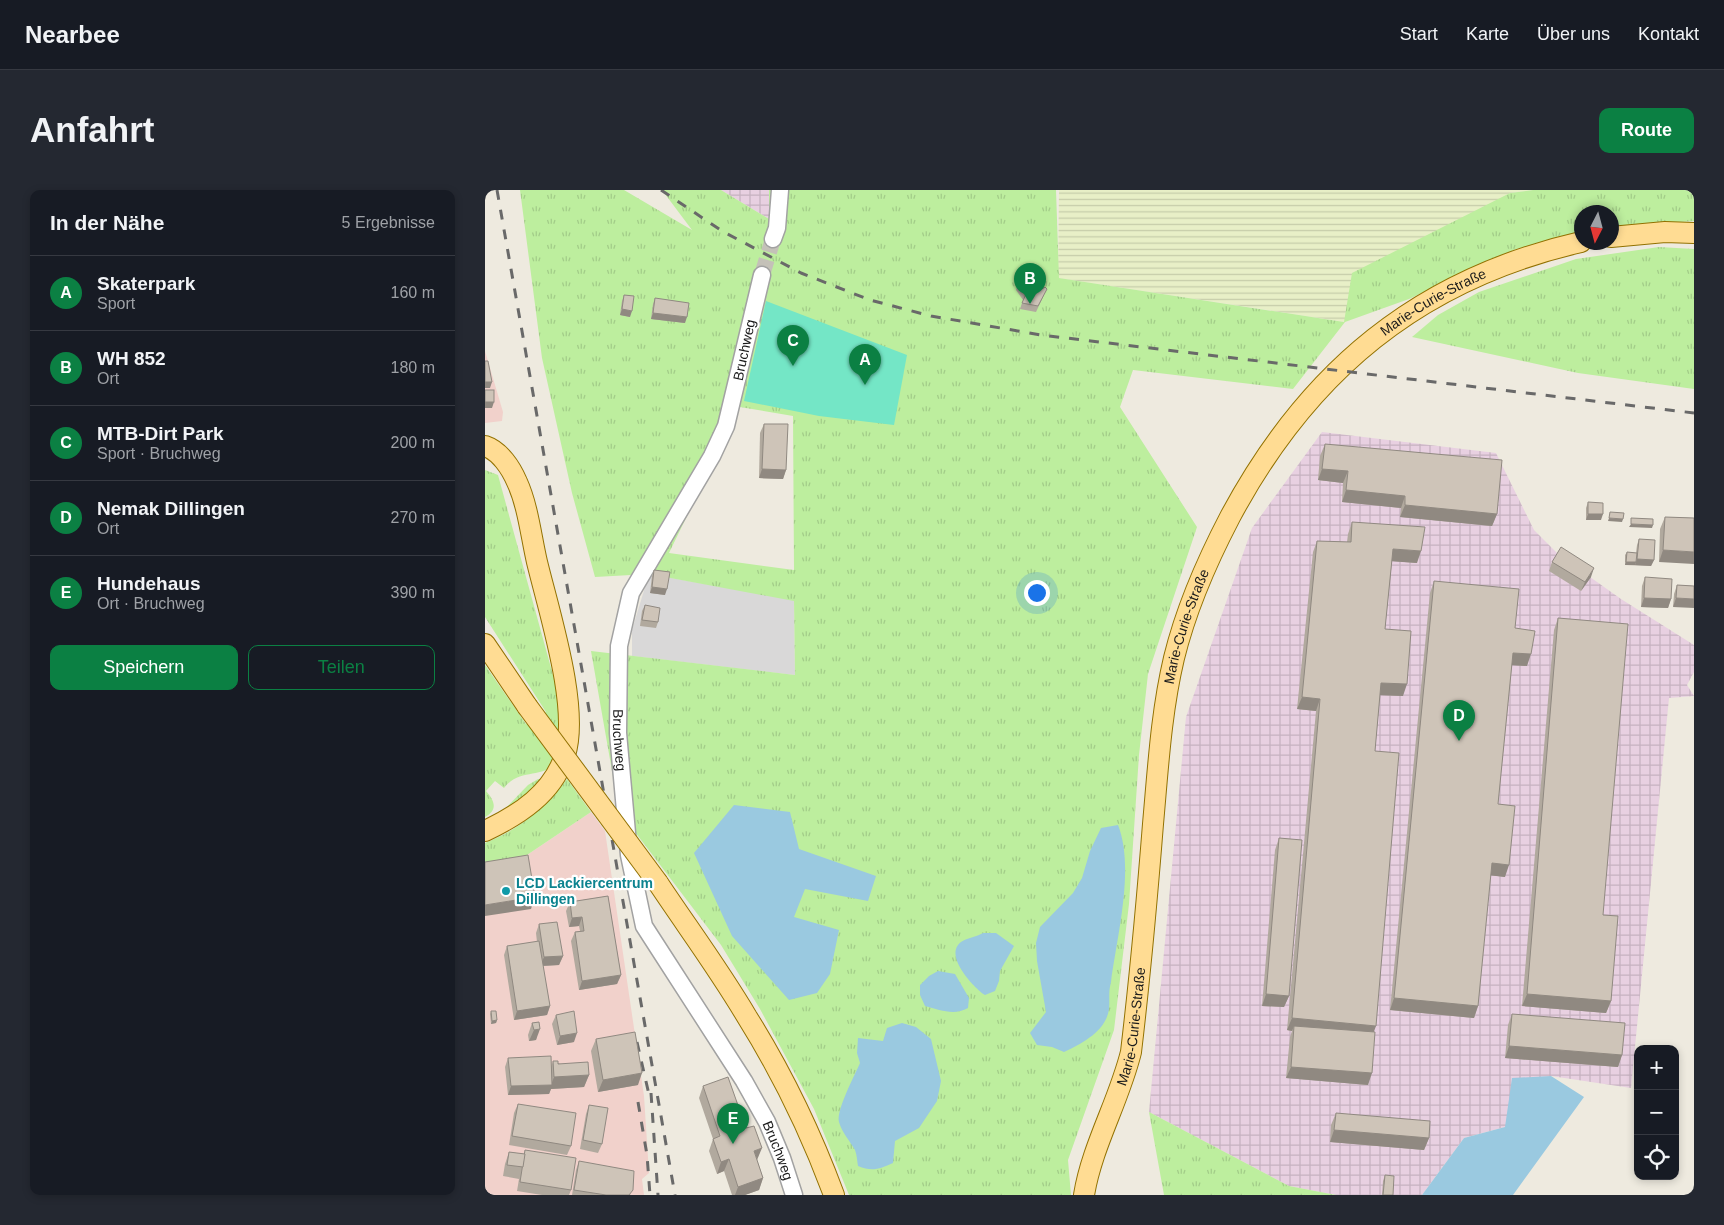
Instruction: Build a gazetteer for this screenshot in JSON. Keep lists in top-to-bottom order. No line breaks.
{"streets":{"main road":["Marie-Curie-Straße"],"street":["Bruchweg"]},"places":["LCD Lackiercentrum Dillingen"],"north":"bottom","page":{"header":"Nearbee","nav":["Start","Karte","Über uns","Kontakt"],"buttons":["Route",["Speichern","Teilen"]],"title":"Anfahrt","heading":["In der Nähe","5 Ergebnisse"],"list":[{"mark":"A","name":"Skaterpark","note":"Sport","value":"160 m"},{"mark":"B","name":"WH 852","note":"Ort","value":"180 m"},{"mark":"C","name":"MTB-Dirt Park","note":"Sport · Bruchweg","value":"200 m"},{"mark":"D","name":"Nemak Dillingen","note":"Ort","value":"270 m"},{"mark":"E","name":"Hundehaus","note":"Ort · Bruchweg","value":"390 m"}],"pins":["B","C","A","D","E"],"map_buttons":["+","−"]}}
